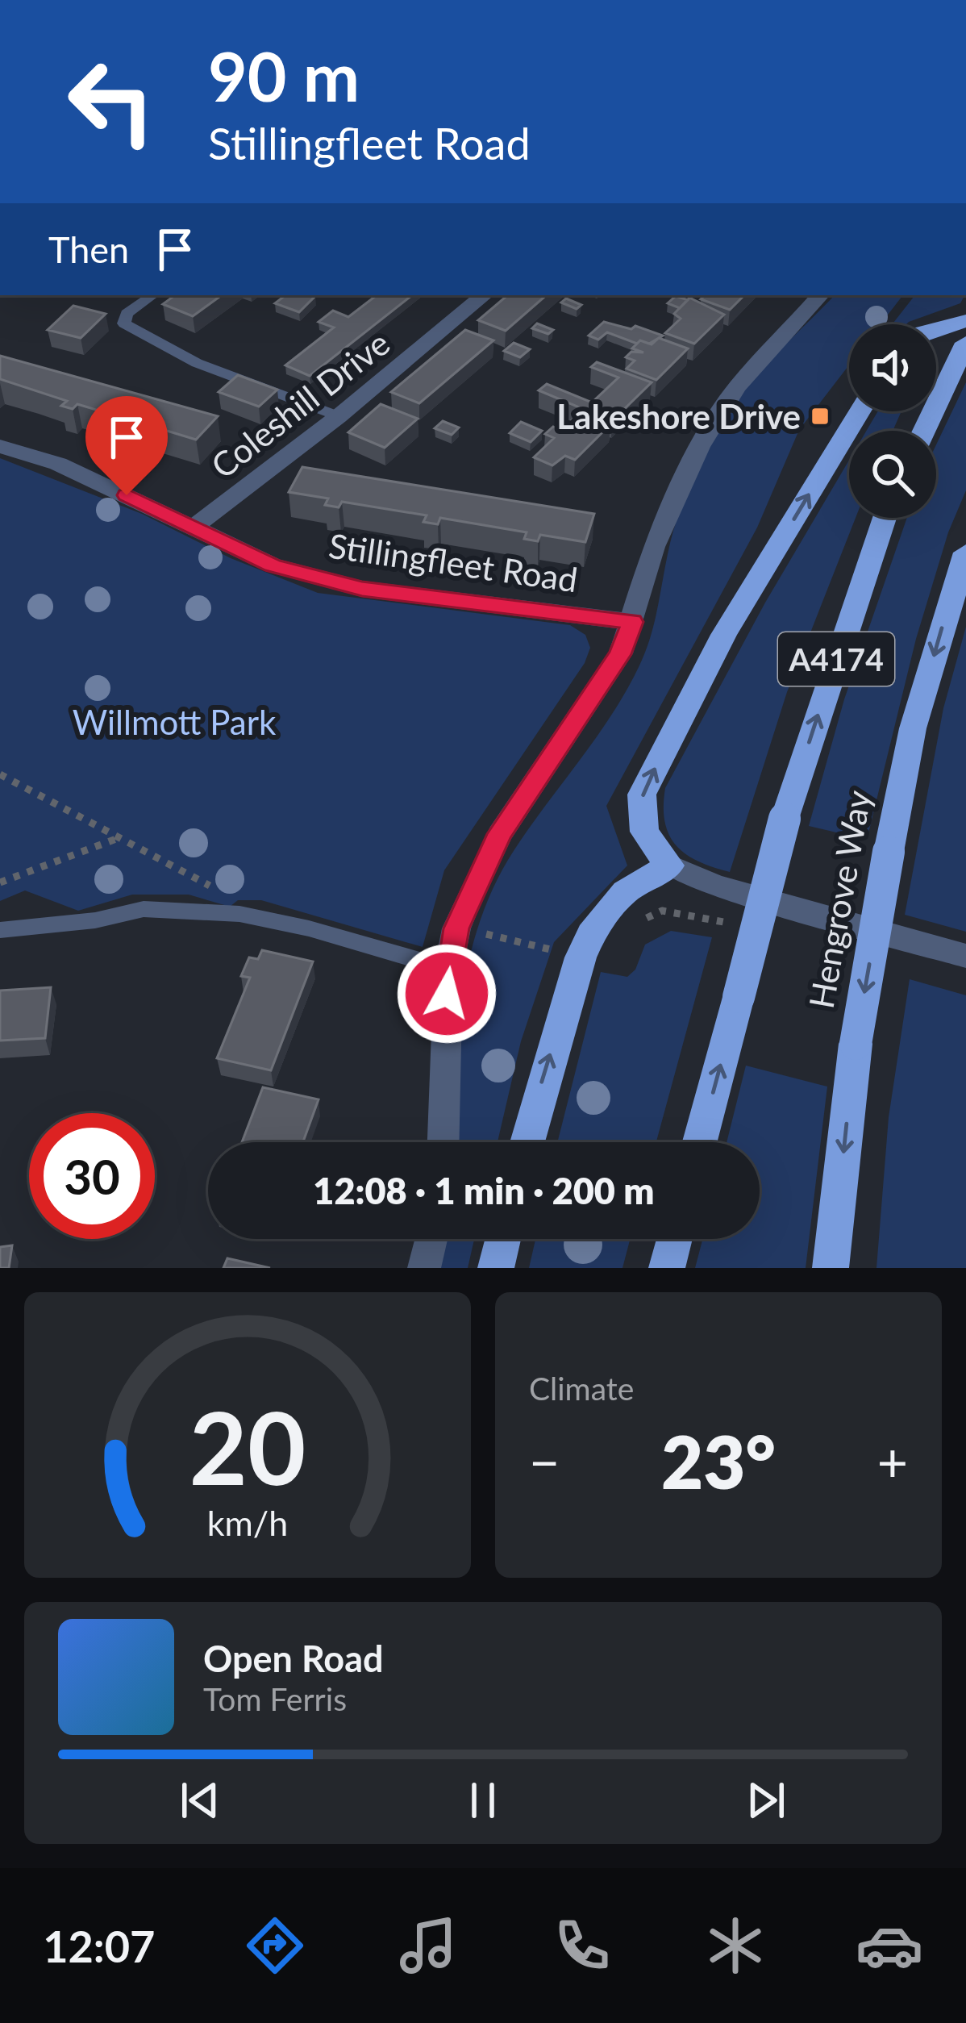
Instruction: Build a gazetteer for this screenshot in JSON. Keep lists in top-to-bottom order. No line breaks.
{"streets":{"highway":["A4174","Hengrove Way"],"street":["Coleshill Drive","Stillingfleet Road"]},"crossings":[["Coleshill Drive","Stillingfleet Road"]],"parks":["Willmott Park"],"places":{"transit":["Lakeshore Drive"]},"page":{"turn":["90 m","Stillingfleet Road"],"then":"Then","limit":"30","trip":"12:08 · 1 min · 200 m","tile":"Climate","heat":["−","23°","+"],"song":["Open Road","Tom Ferris"],"tabs":"12:07","gauge":["20","km/h"]}}
